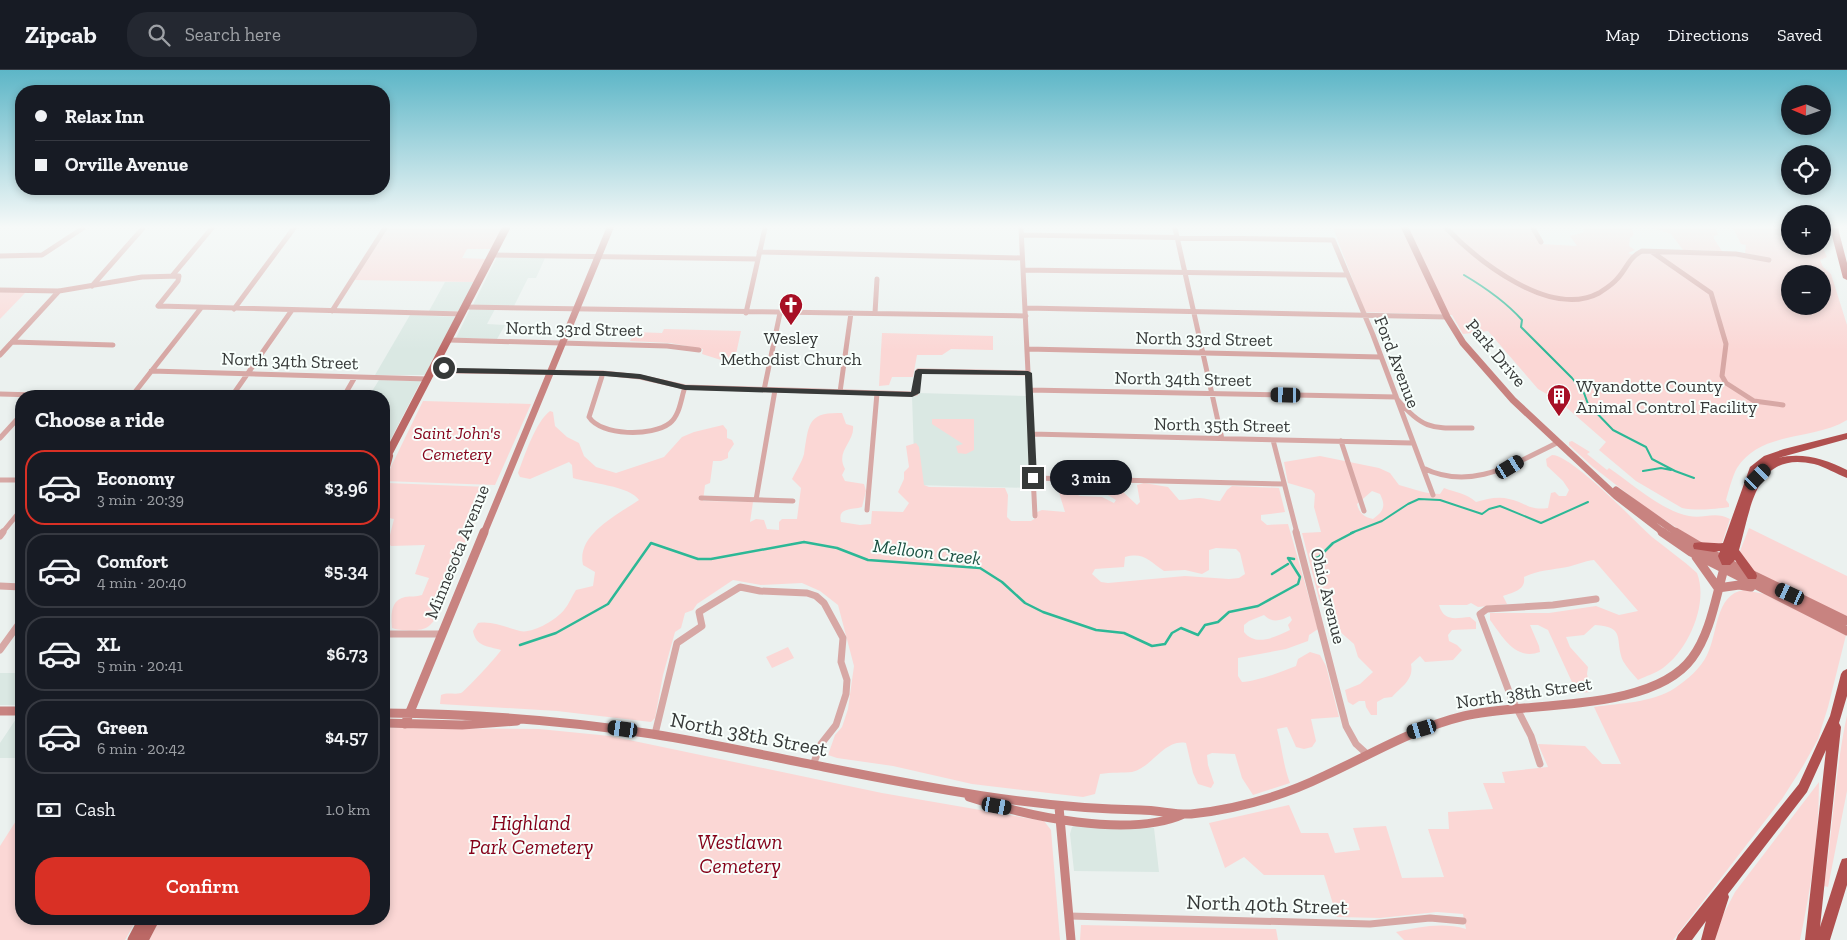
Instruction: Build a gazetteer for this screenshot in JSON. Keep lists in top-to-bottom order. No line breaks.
{"streets":{"main road":["Park Drive","Minnesota Avenue","North 38th Street"],"street":["North 33rd Street","North 34th Street","Ford Avenue","North 35th Street","Ohio Avenue","North 40th Street"]},"crossings":[["North 33rd Street","Ford Avenue"],["North 33rd Street","Minnesota Avenue"],["Park Drive","North 38th Street"],["North 34th Street","Ford Avenue"],["Ford Avenue","North 35th Street"],["North 35th Street","Ohio Avenue"],["Minnesota Avenue","North 38th Street"],["Ohio Avenue","North 38th Street"]],"water":["Melloon Creek"],"parks":["Saint John's Cemetery","Highland Park Cemetery","Westlawn Cemetery"],"places":{"church":["Wesley Methodist Church"],"building":["Wyandotte County Animal Control Facility"]},"north":"left","page":{"header":"Zipcab","search":"Search here","nav":["Map","Directions","Saved"],"map_buttons":["+","−"],"banner":["Relax Inn","Orville Avenue"],"heading":"Choose a ride","list":[{"name":"Economy","note":"3 min · 20:39","value":"$3.96"},{"name":"Comfort","note":"4 min · 20:40","value":"$5.34"},{"name":"XL","note":"5 min · 20:41","value":"$6.73"},{"name":"Green","note":"6 min · 20:42","value":"$4.57"}],"bubble":"3 min","pay":["Cash","1.0 km"],"buttons":"Confirm"}}
